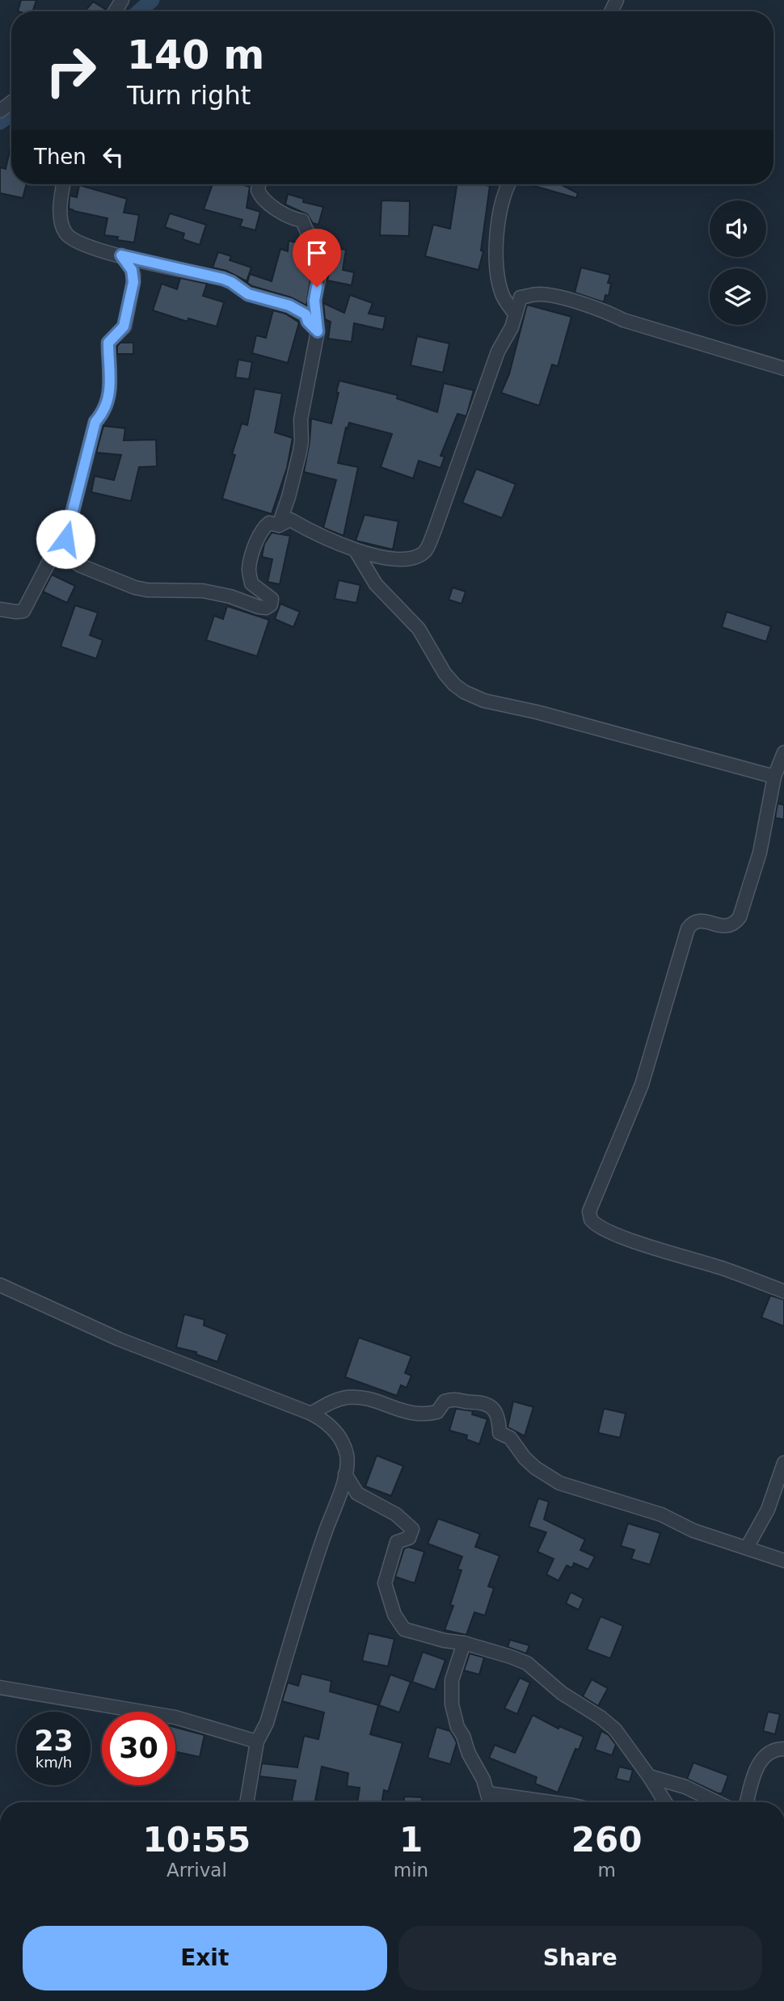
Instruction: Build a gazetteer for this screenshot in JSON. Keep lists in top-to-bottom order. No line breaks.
{"page":{"turn":["140 m","Turn right"],"then":"Then","speed":"23 km/h","limit":"30","eta":["10:55","Arrival","1","min","260","m"],"buttons":["Exit","Share"]}}
